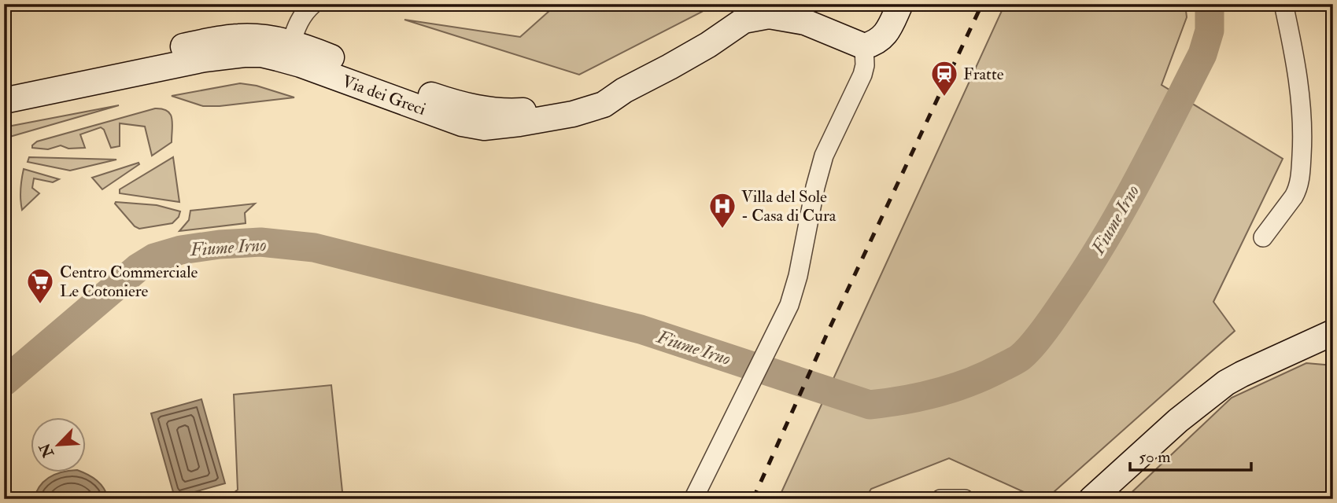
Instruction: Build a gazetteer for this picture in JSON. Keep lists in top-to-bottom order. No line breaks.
{"streets":{"main road":["Via dei Greci"]},"water":["Fiume Irno"],"places":{"station":["Fratte"],"hospital":["Villa del Sole - Casa di Cura"],"supermarket":["Centro Commerciale Le Cotoniere"]},"scale_bar":"50 m","north":"bottom left"}
